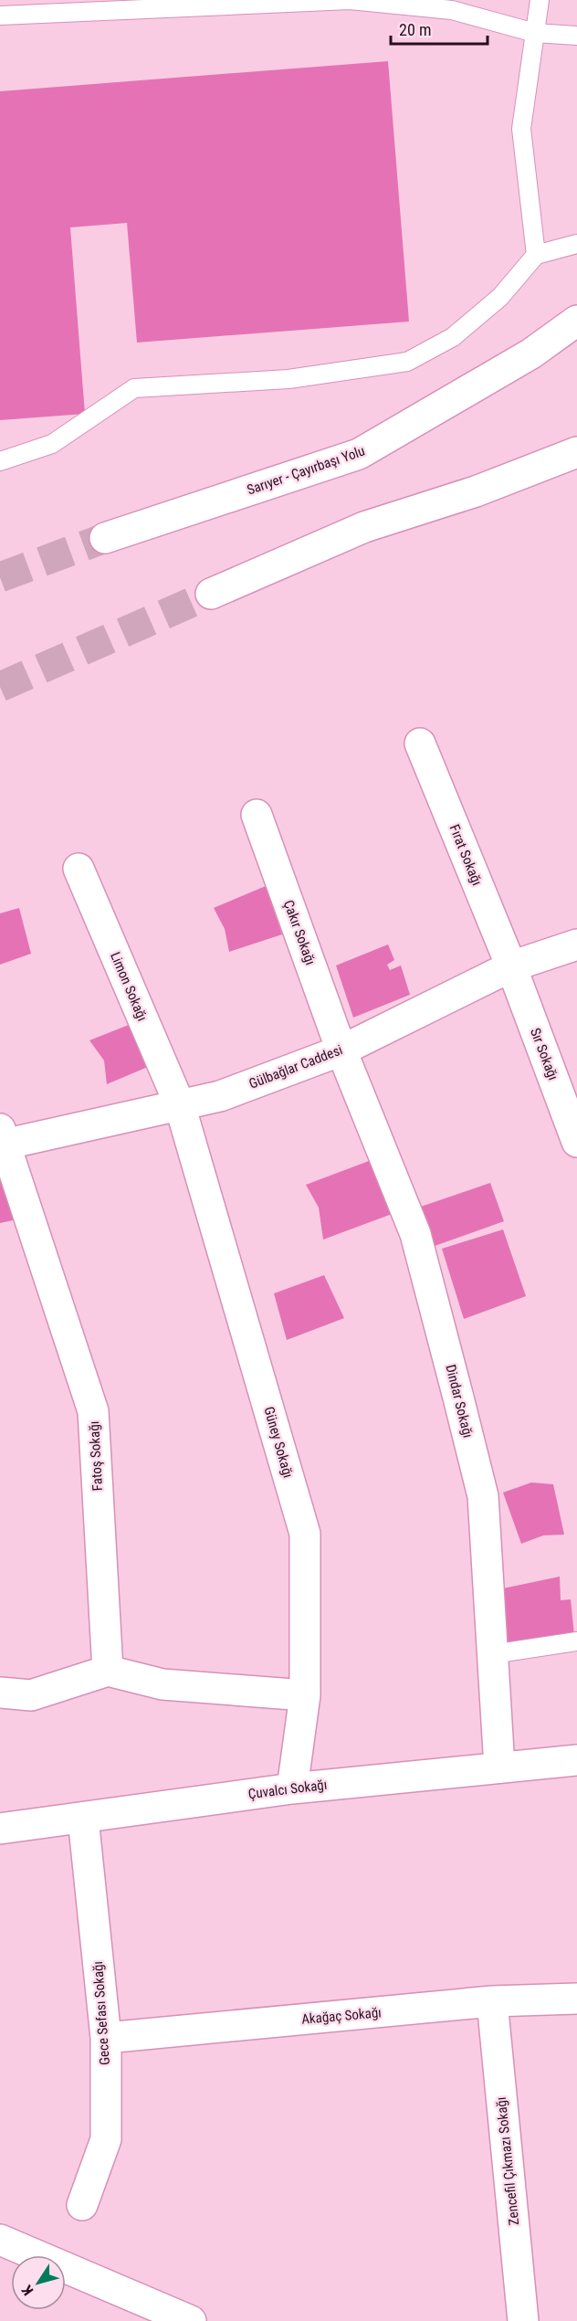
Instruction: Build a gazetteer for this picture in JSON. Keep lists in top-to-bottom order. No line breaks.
{"streets":{"street":["Sarıyer - Çayırbaşı Yolu","Fırat Sokağı","Çakır Sokağı","Limon Sokağı","Sır Sokağı","Gülbağlar Caddesi","Dindar Sokağı","Güney Sokağı","Fatoş Sokağı","Çuvalcı Sokağı","Gece Sefası Sokağı","Akağaç Sokağı","Zencefil Çıkmazı Sokağı"]},"crossings":[["Fırat Sokağı","Sır Sokağı"],["Fırat Sokağı","Gülbağlar Caddesi"],["Çakır Sokağı","Gülbağlar Caddesi"],["Çakır Sokağı","Dindar Sokağı"],["Limon Sokağı","Gülbağlar Caddesi"],["Limon Sokağı","Güney Sokağı"],["Sır Sokağı","Gülbağlar Caddesi"],["Gülbağlar Caddesi","Dindar Sokağı"],["Gülbağlar Caddesi","Güney Sokağı"],["Gülbağlar Caddesi","Fatoş Sokağı"],["Dindar Sokağı","Çuvalcı Sokağı"],["Güney Sokağı","Çuvalcı Sokağı"],["Çuvalcı Sokağı","Gece Sefası Sokağı"],["Gece Sefası Sokağı","Akağaç Sokağı"],["Akağaç Sokağı","Zencefil Çıkmazı Sokağı"]],"scale_bar":"20 m","north":"bottom left"}
